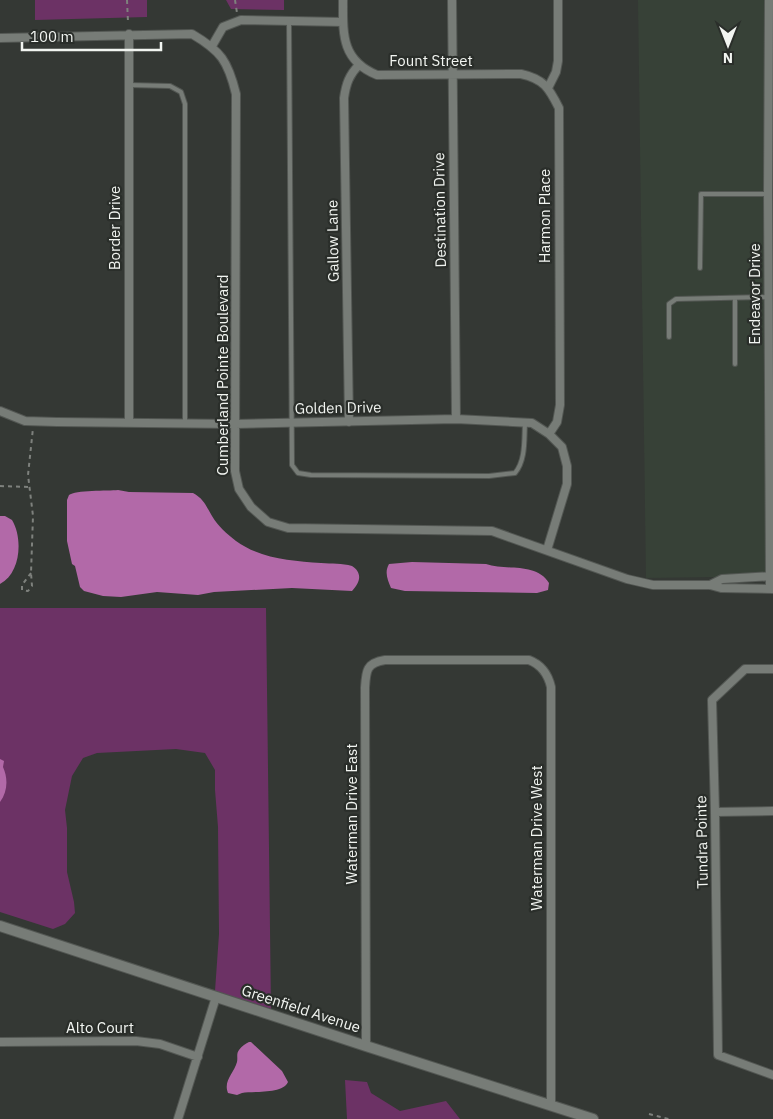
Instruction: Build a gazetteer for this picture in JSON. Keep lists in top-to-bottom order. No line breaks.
{"streets":{"main road":["Greenfield Avenue"],"street":["Fount Street","Destination Drive","Harmon Place","Border Drive","Gallow Lane","Endeavor Drive","Cumberland Pointe Boulevard","Golden Drive","Waterman Drive East","Waterman Drive West","Tundra Pointe","Alto Court"]},"crossings":[["Fount Street","Destination Drive"],["Fount Street","Harmon Place"],["Fount Street","Gallow Lane"],["Destination Drive","Golden Drive"],["Harmon Place","Golden Drive"],["Border Drive","Cumberland Pointe Boulevard"],["Border Drive","Golden Drive"],["Gallow Lane","Golden Drive"],["Endeavor Drive","Cumberland Pointe Boulevard"],["Cumberland Pointe Boulevard","Golden Drive"],["Waterman Drive East","Waterman Drive West"],["Waterman Drive East","Greenfield Avenue"],["Waterman Drive West","Greenfield Avenue"]],"scale_bar":"100 m","north":"bottom"}
